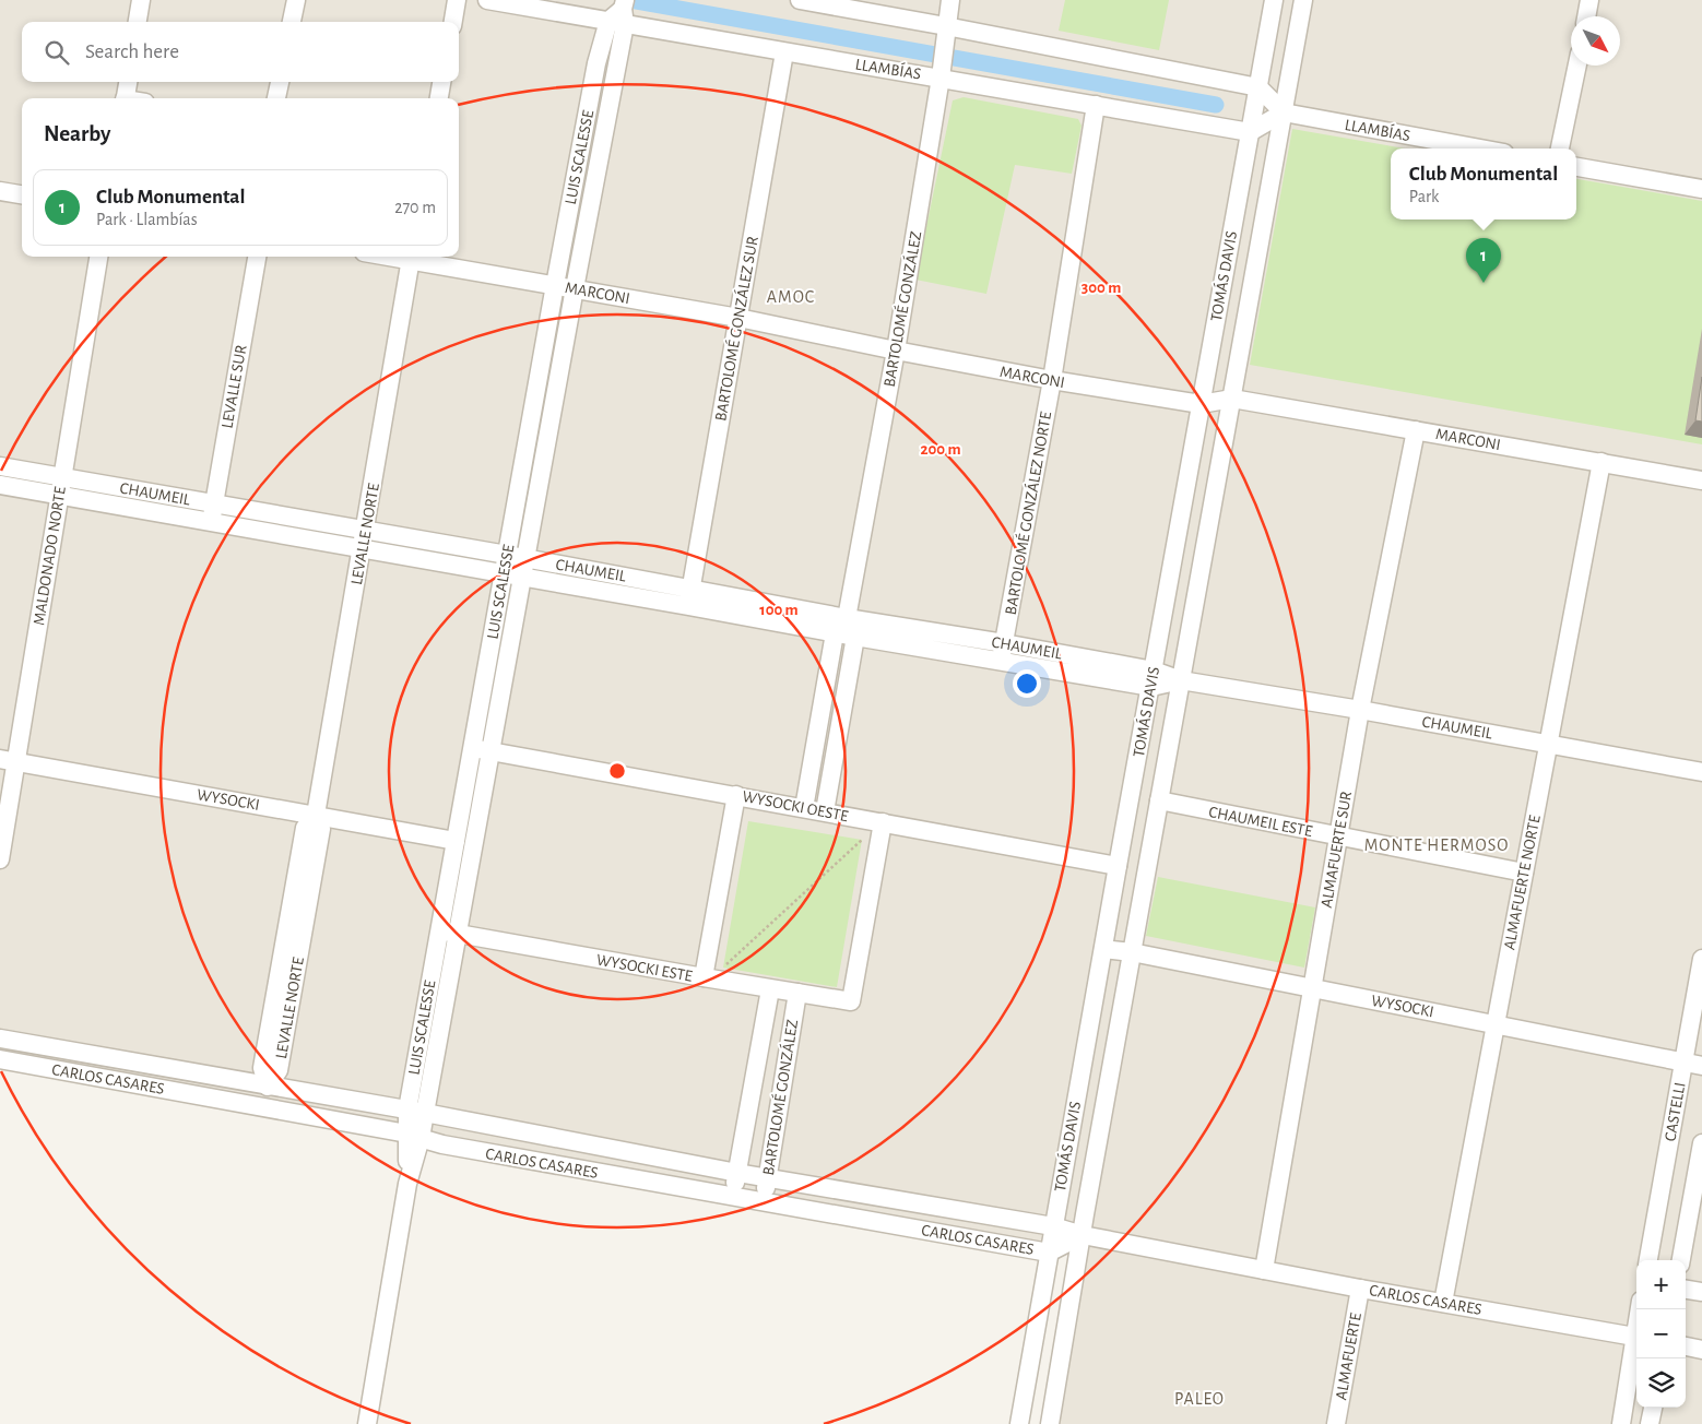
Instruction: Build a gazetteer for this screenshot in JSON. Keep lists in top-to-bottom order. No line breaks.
{"streets":{"street":["LLAMBÍAS","LUIS SCALESSE","TOMÁS DAVIS","MARCONI","BARTOLOMÉ GONZÁLEZ","BARTOLOMÉ GONZÁLEZ SUR","LEVALLE SUR","CHAUMEIL","BARTOLOMÉ GONZÁLEZ NORTE","LEVALLE NORTE","MALDONADO NORTE","WYSOCKI","WYSOCKI OESTE","CHAUMEIL ESTE","ALMAFUERTE SUR","ALMAFUERTE NORTE","WYSOCKI ESTE","CARLOS CASARES","CASTELLI","ALMAFUERTE"]},"crossings":[["LLAMBÍAS","LUIS SCALESSE"],["LLAMBÍAS","TOMÁS DAVIS"],["LLAMBÍAS","BARTOLOMÉ GONZÁLEZ"],["LLAMBÍAS","BARTOLOMÉ GONZÁLEZ SUR"],["LLAMBÍAS","BARTOLOMÉ GONZÁLEZ NORTE"],["LUIS SCALESSE","MARCONI"],["LUIS SCALESSE","CHAUMEIL"],["LUIS SCALESSE","WYSOCKI"],["LUIS SCALESSE","WYSOCKI OESTE"],["LUIS SCALESSE","WYSOCKI ESTE"],["LUIS SCALESSE","CARLOS CASARES"],["TOMÁS DAVIS","MARCONI"],["TOMÁS DAVIS","CHAUMEIL"],["TOMÁS DAVIS","WYSOCKI"],["TOMÁS DAVIS","WYSOCKI OESTE"],["TOMÁS DAVIS","CHAUMEIL ESTE"],["TOMÁS DAVIS","CARLOS CASARES"],["MARCONI","BARTOLOMÉ GONZÁLEZ"],["MARCONI","BARTOLOMÉ GONZÁLEZ SUR"],["MARCONI","BARTOLOMÉ GONZÁLEZ NORTE"],["MARCONI","LEVALLE NORTE"],["MARCONI","ALMAFUERTE SUR"],["MARCONI","ALMAFUERTE NORTE"],["BARTOLOMÉ GONZÁLEZ","CHAUMEIL"],["BARTOLOMÉ GONZÁLEZ","WYSOCKI OESTE"],["BARTOLOMÉ GONZÁLEZ","WYSOCKI ESTE"],["BARTOLOMÉ GONZÁLEZ","CARLOS CASARES"],["BARTOLOMÉ GONZÁLEZ SUR","CHAUMEIL"],["LEVALLE SUR","CHAUMEIL"],["CHAUMEIL","BARTOLOMÉ GONZÁLEZ NORTE"],["CHAUMEIL","LEVALLE NORTE"],["CHAUMEIL","MALDONADO NORTE"],["CHAUMEIL","ALMAFUERTE SUR"],["CHAUMEIL","ALMAFUERTE NORTE"],["LEVALLE NORTE","WYSOCKI"],["LEVALLE NORTE","CARLOS CASARES"],["MALDONADO NORTE","WYSOCKI"],["WYSOCKI","ALMAFUERTE SUR"],["WYSOCKI","ALMAFUERTE NORTE"],["WYSOCKI","CASTELLI"],["WYSOCKI OESTE","WYSOCKI ESTE"],["CHAUMEIL ESTE","ALMAFUERTE SUR"],["CHAUMEIL ESTE","ALMAFUERTE NORTE"],["ALMAFUERTE SUR","CARLOS CASARES"],["ALMAFUERTE NORTE","CARLOS CASARES"],["CARLOS CASARES","ALMAFUERTE"]],"districts":["AMOC","MONTE HERMOSO","PALEO"],"north":"bottom right","page":{"search":"Search here","heading":"Nearby","popup":["Club Monumental","Park"],"list":[{"mark":"1","name":"Club Monumental","note":"Park · Llambías","value":"270 m"}],"pins":"1","map_buttons":["+","−"]},"rings":["300 m","200 m","100 m"]}
